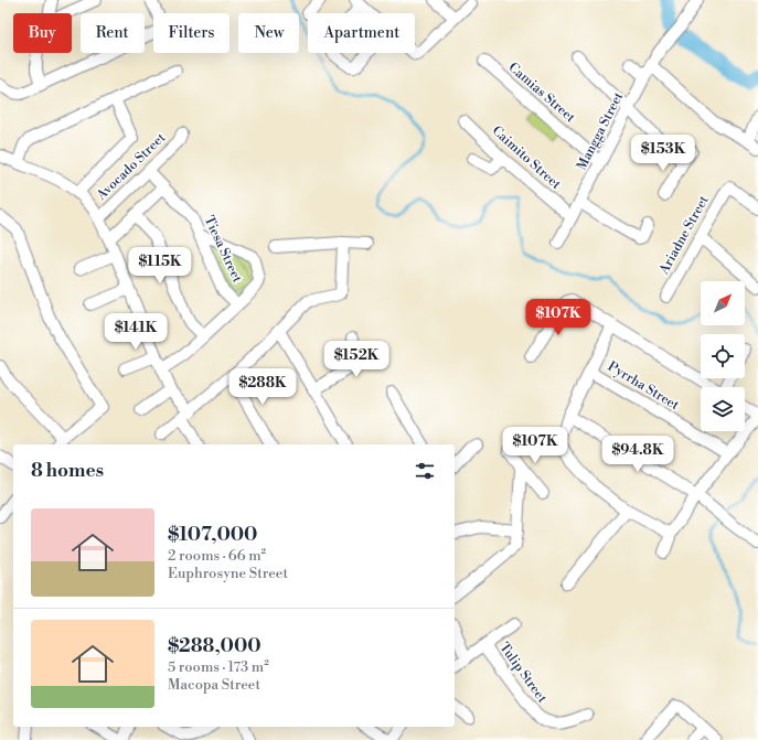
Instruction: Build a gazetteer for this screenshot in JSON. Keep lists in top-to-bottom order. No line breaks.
{"streets":{"street":["Camias Street","Mangga Street","Caimito Street","Avocado Street","Ariadne Street","Tiesa Street","Pyrrha Street","Tulip Street"]},"crossings":[["Camias Street","Mangga Street"],["Mangga Street","Caimito Street"],["Avocado Street","Tiesa Street"]],"north":"top right","page":{"chip":["Buy","Rent","Filters","New","Apartment"],"price":["$153K","$115K","$107K","$141K","$152K","$288K","$107K","$94.8K"],"heading":"8 homes","list":[{"name":"$107,000","note":"2 rooms · 66 m² · Euphrosyne Street"},{"name":"$288,000","note":"5 rooms · 173 m² · Macopa Street"}]}}
